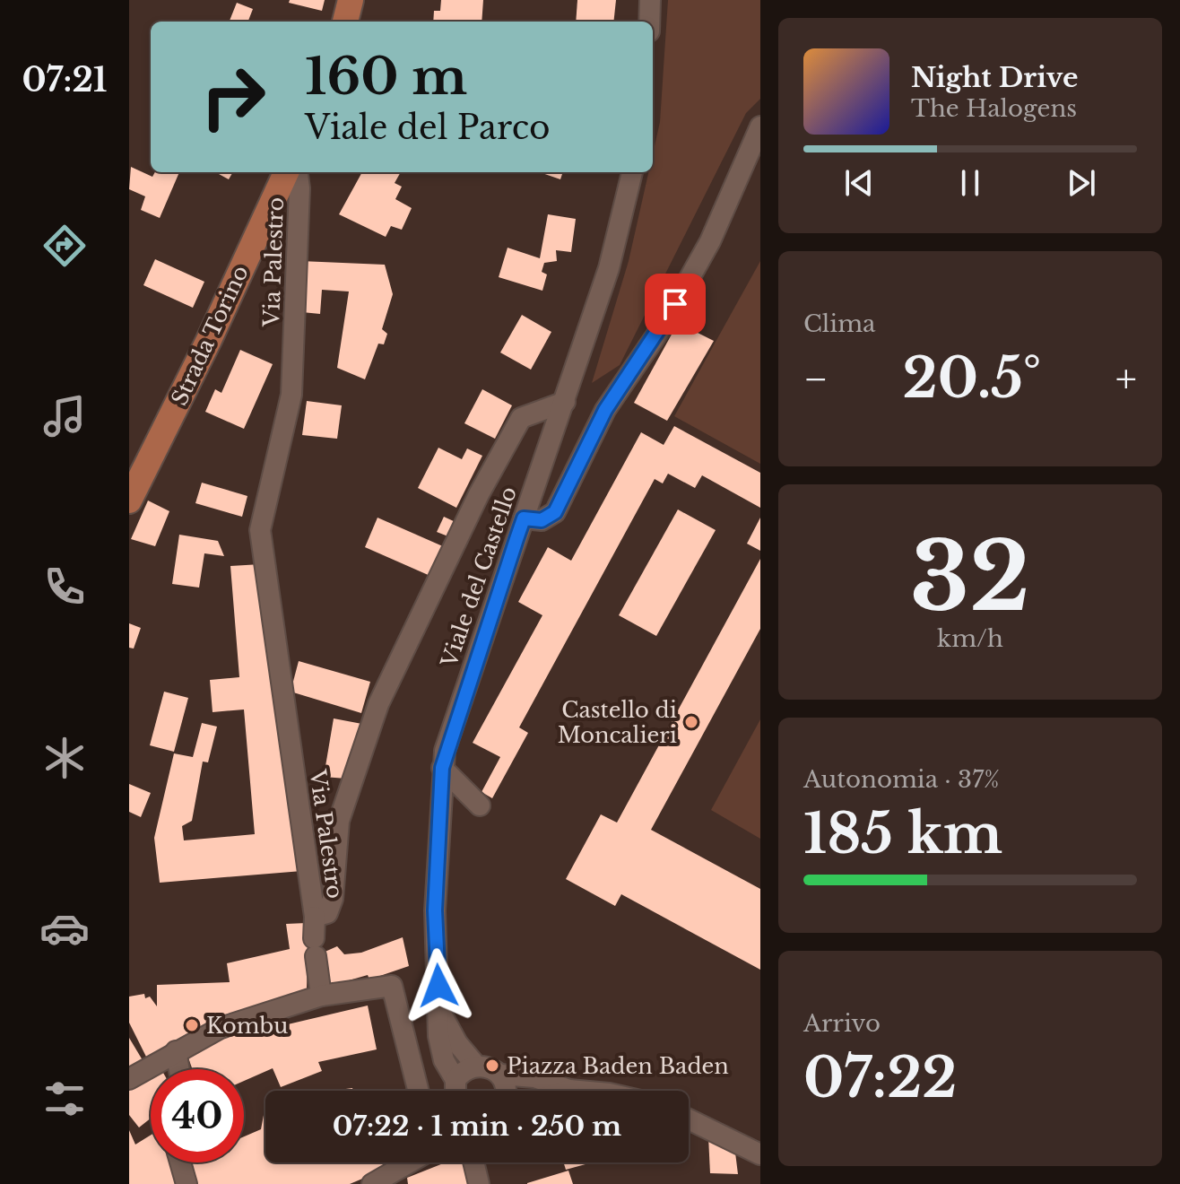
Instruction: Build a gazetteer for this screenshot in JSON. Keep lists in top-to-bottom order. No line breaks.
{"streets":{"main road":["Strada Torino"],"street":["Via Palestro","Viale del Castello"]},"crossings":[["Via Palestro","Viale del Castello"]],"places":["Castello di Moncalieri","Kombu","Piazza Baden Baden"],"page":{"tabs":"07:21","turn":["160 m","Viale del Parco"],"song":["Night Drive","The Halogens"],"tile":["Clima",["32","km/h"],["Autonomia · 37%","185 km"],["Arrivo","07:22"]],"heat":["−","20.5°","+"],"limit":"40","trip":"07:22 · 1 min · 250 m"}}
